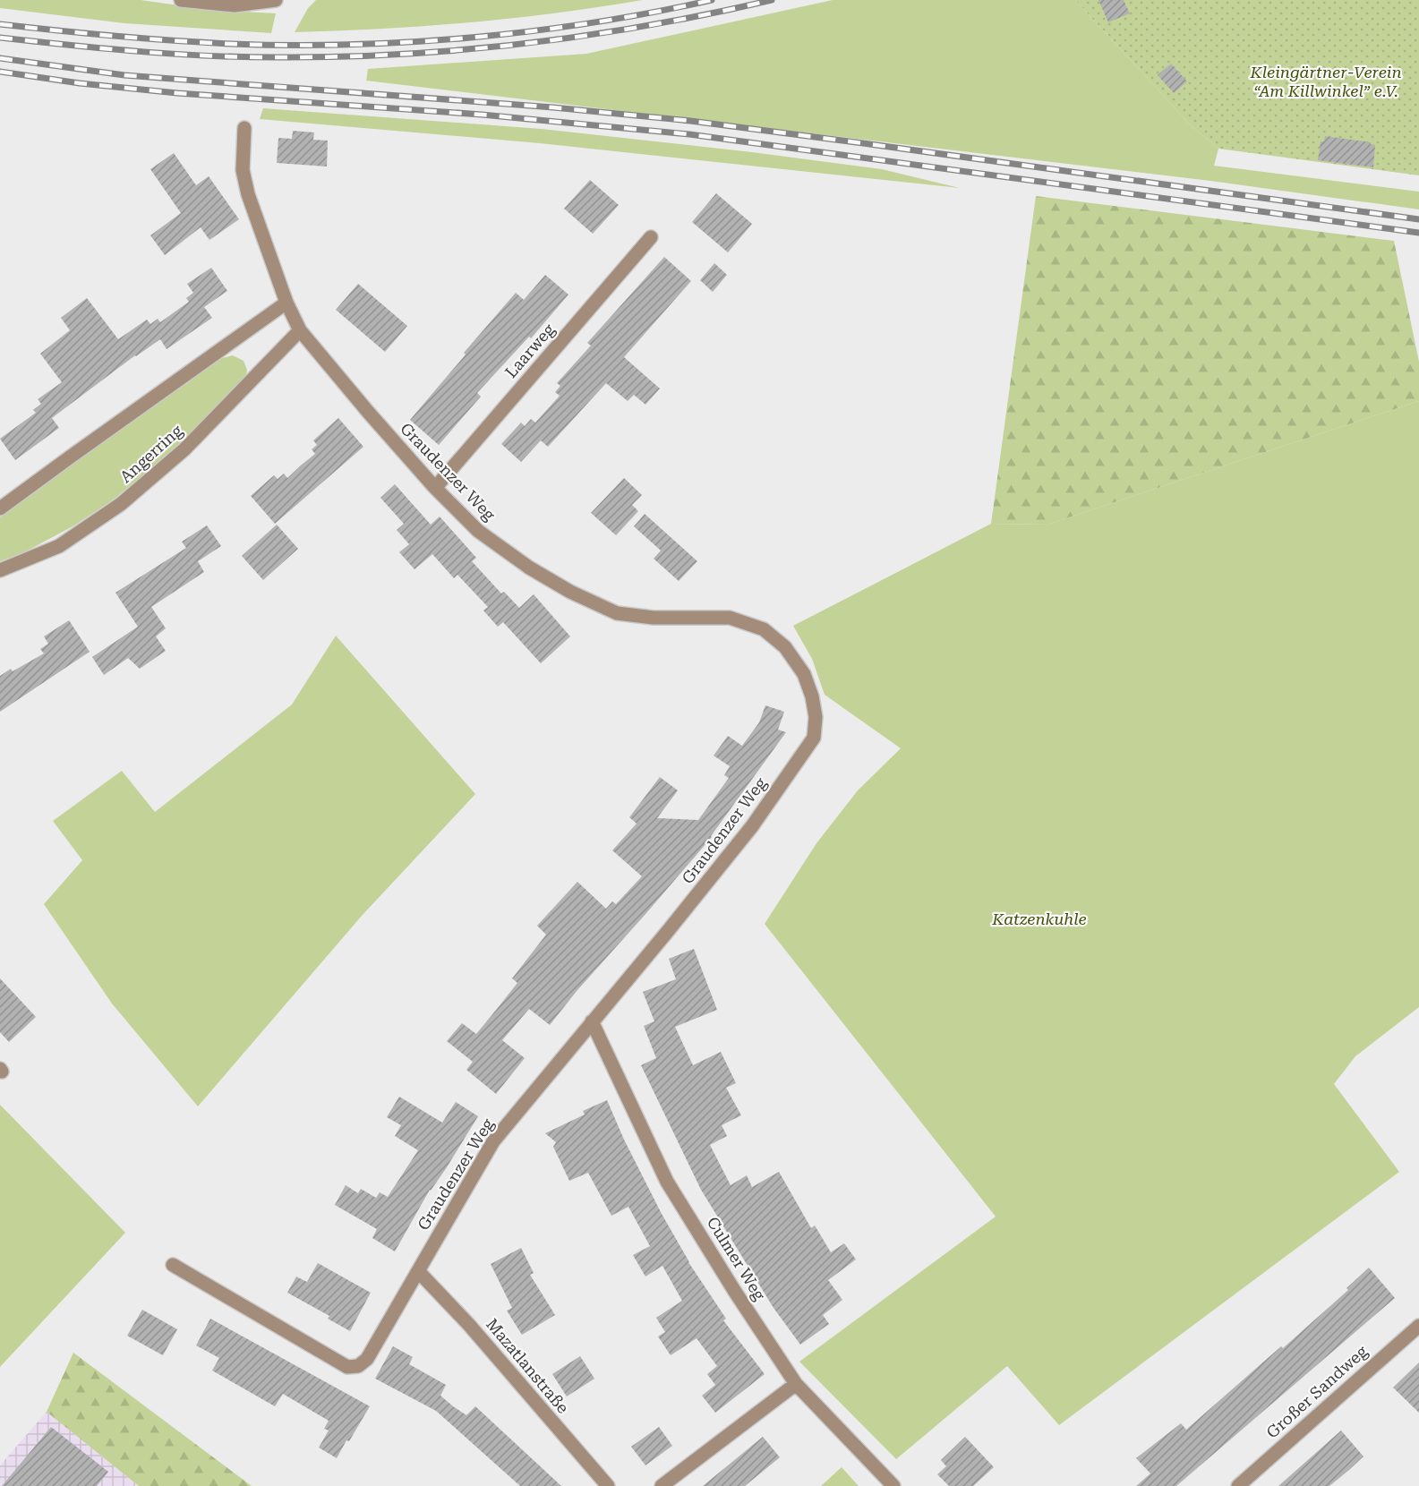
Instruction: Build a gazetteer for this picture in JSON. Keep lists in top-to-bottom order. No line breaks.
{"streets":{"street":["Laarweg","Angerring","Graudenzer Weg","Culmer Weg","Mazatlanstraße","Großer Sandweg"]},"crossings":[["Laarweg","Graudenzer Weg"],["Angerring","Graudenzer Weg"],["Graudenzer Weg","Culmer Weg"],["Graudenzer Weg","Mazatlanstraße"]],"parks":["Kleingärtner-Verein “Am Killwinkel” e.V.","Katzenkuhle"]}
